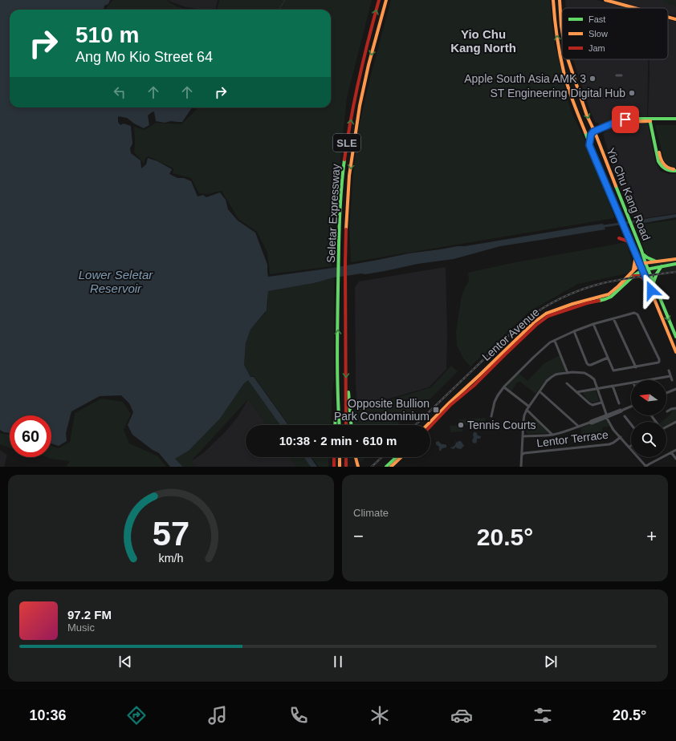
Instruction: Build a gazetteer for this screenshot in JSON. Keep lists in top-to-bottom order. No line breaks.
{"streets":{"main road":["SLE","Yio Chu Kang Road","Seletar Expressway","Lentor Avenue"],"street":["Lentor Terrace"]},"crossings":[["Yio Chu Kang Road","Lentor Avenue"]],"districts":["Yio Chu Kang North"],"water":["Lower Seletar Reservoir"],"places":{"other":["Apple South Asia AMK 3","ST Engineering Digital Hub","Tennis Courts"],"transit":["Opposite Bullion Park Condominium"]},"legend":["Fast","Slow","Jam"],"north":"left","page":{"turn":["510 m","Ang Mo Kio Street 64"],"limit":"60","trip":"10:38 · 2 min · 610 m","tile":"Climate","heat":["−","20.5°","+"],"song":["97.2 FM","Music"],"tabs":["10:36","20.5°"],"gauge":["57","km/h"]}}
